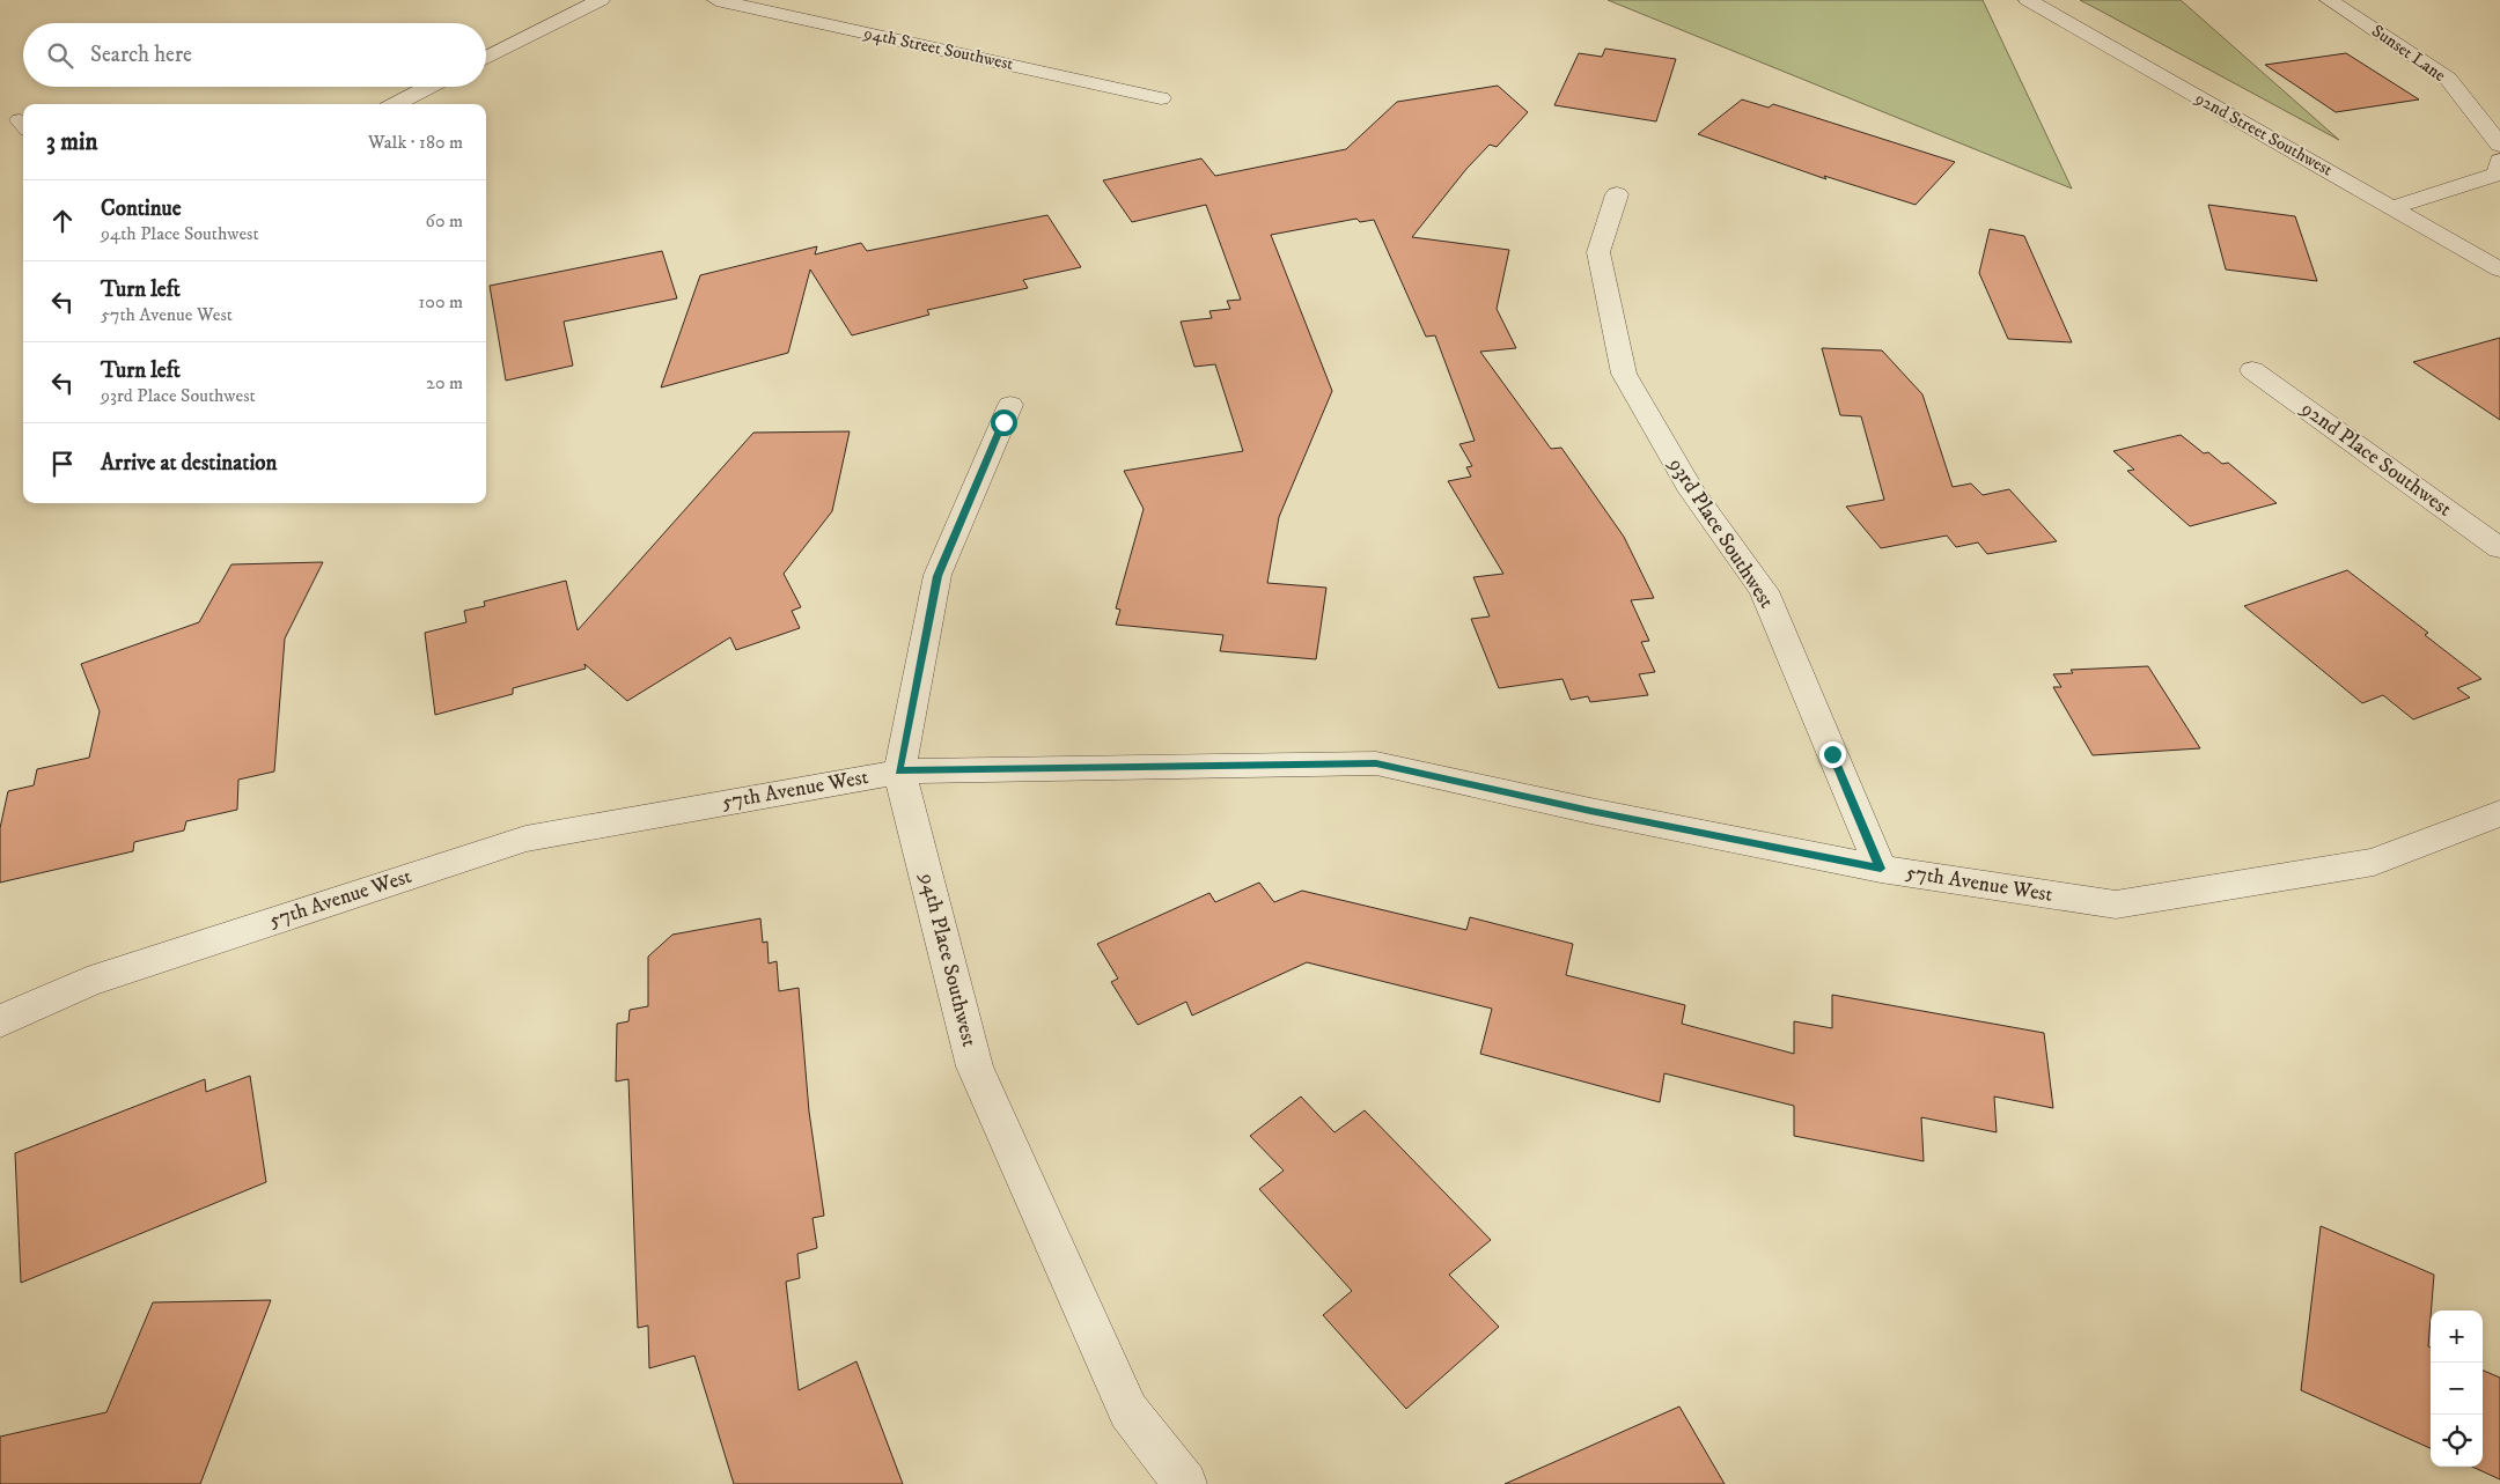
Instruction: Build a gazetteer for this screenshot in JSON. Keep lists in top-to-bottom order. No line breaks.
{"streets":{"street":["94th Street Southwest","Sunset Lane","92nd Street Southwest","92nd Place Southwest","93rd Place Southwest","57th Avenue West","94th Place Southwest"]},"crossings":[["93rd Place Southwest","57th Avenue West"],["57th Avenue West","94th Place Southwest"]],"page":{"search":"Search here","heading":["3 min","Walk · 180 m"],"list":[["Continue","94th Place Southwest","60 m"],["Turn left","57th Avenue West","100 m"],["Turn left","93rd Place Southwest","20 m"],"Arrive at destination"],"map_buttons":["+","−"]}}
